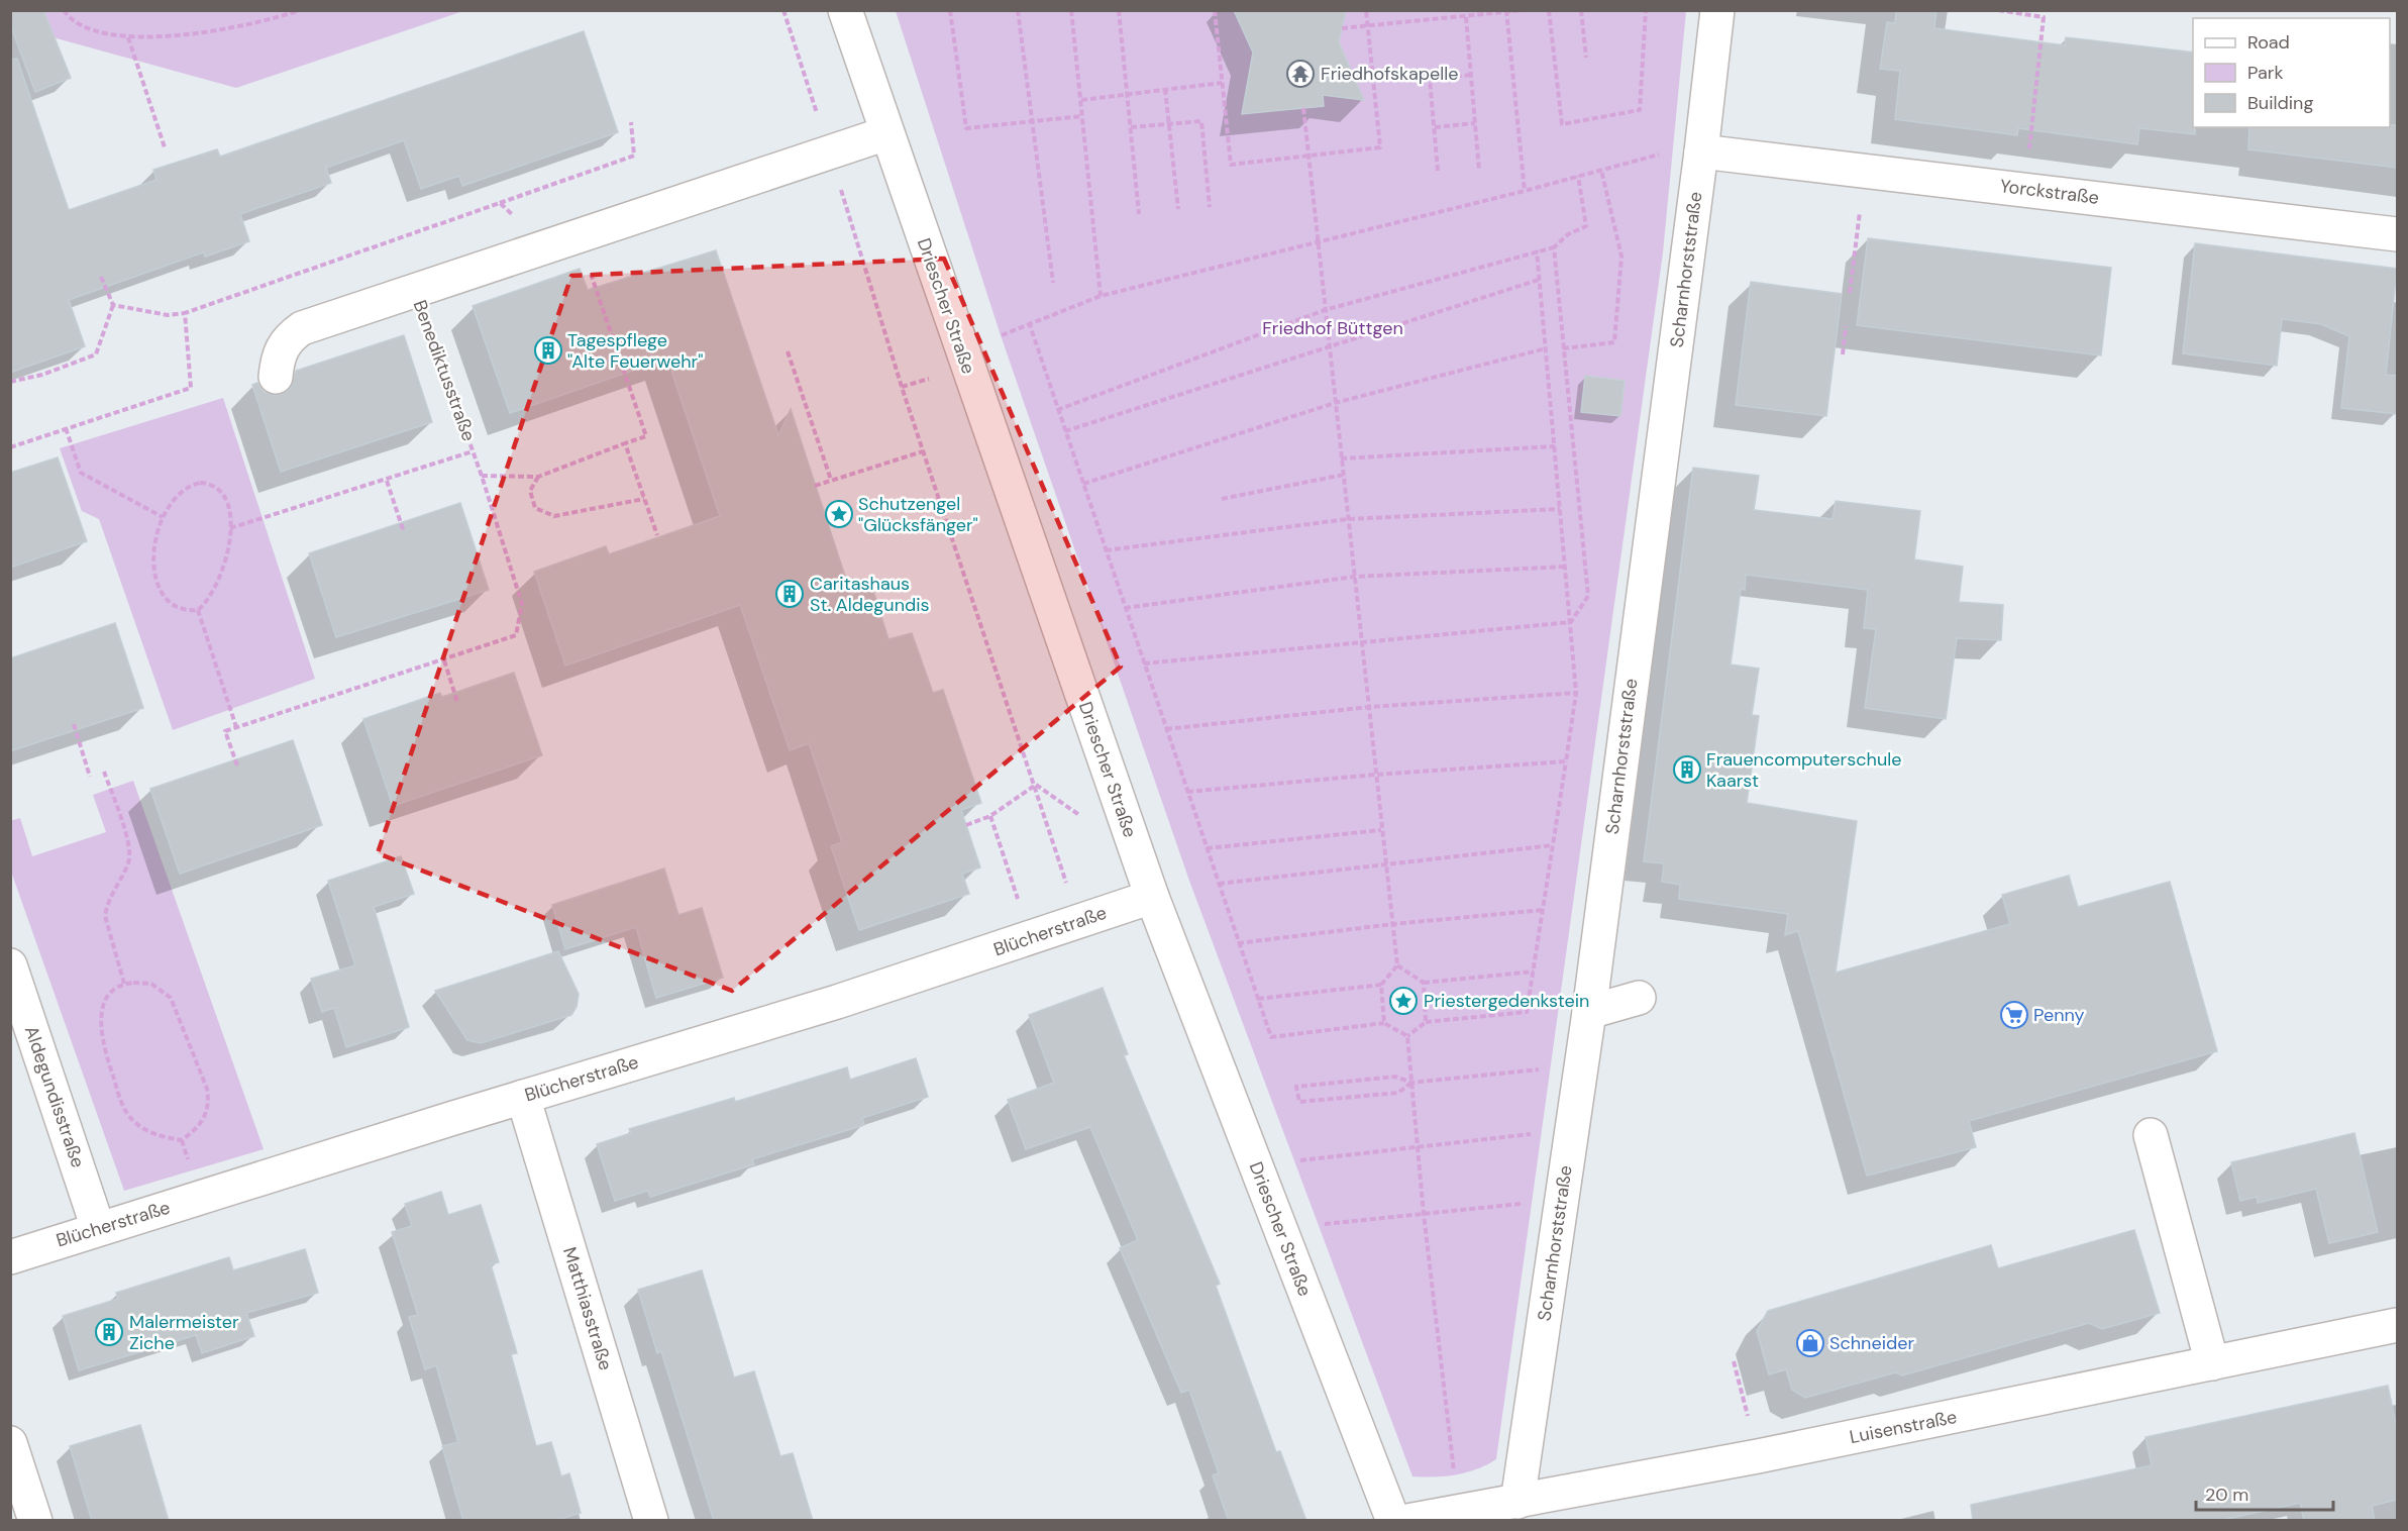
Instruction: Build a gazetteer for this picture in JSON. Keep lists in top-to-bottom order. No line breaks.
{"streets":{"street":["Yorckstraße","Scharnhorststraße","Driescher Straße","Benediktusstraße","Blücherstraße","Aldegundisstraße","Matthiasstraße","Luisenstraße"]},"crossings":[["Yorckstraße","Scharnhorststraße"],["Scharnhorststraße","Luisenstraße"],["Driescher Straße","Benediktusstraße"],["Driescher Straße","Blücherstraße"],["Blücherstraße","Aldegundisstraße"],["Blücherstraße","Matthiasstraße"]],"parks":["Friedhof Büttgen"],"places":{"temple":["Friedhofskapelle"],"building":["Tagespflege \"Alte Feuerwehr\"","Caritashaus St. Aldegundis","Frauencomputerschule Kaarst","Malermeister Ziche"],"place":["Schutzengel \"Glücksfänger\"","Priestergedenkstein"],"supermarket":["Penny"],"shop":["Schneider"]},"legend":["Road","Park","Building"],"scale_bar":"20 m"}
